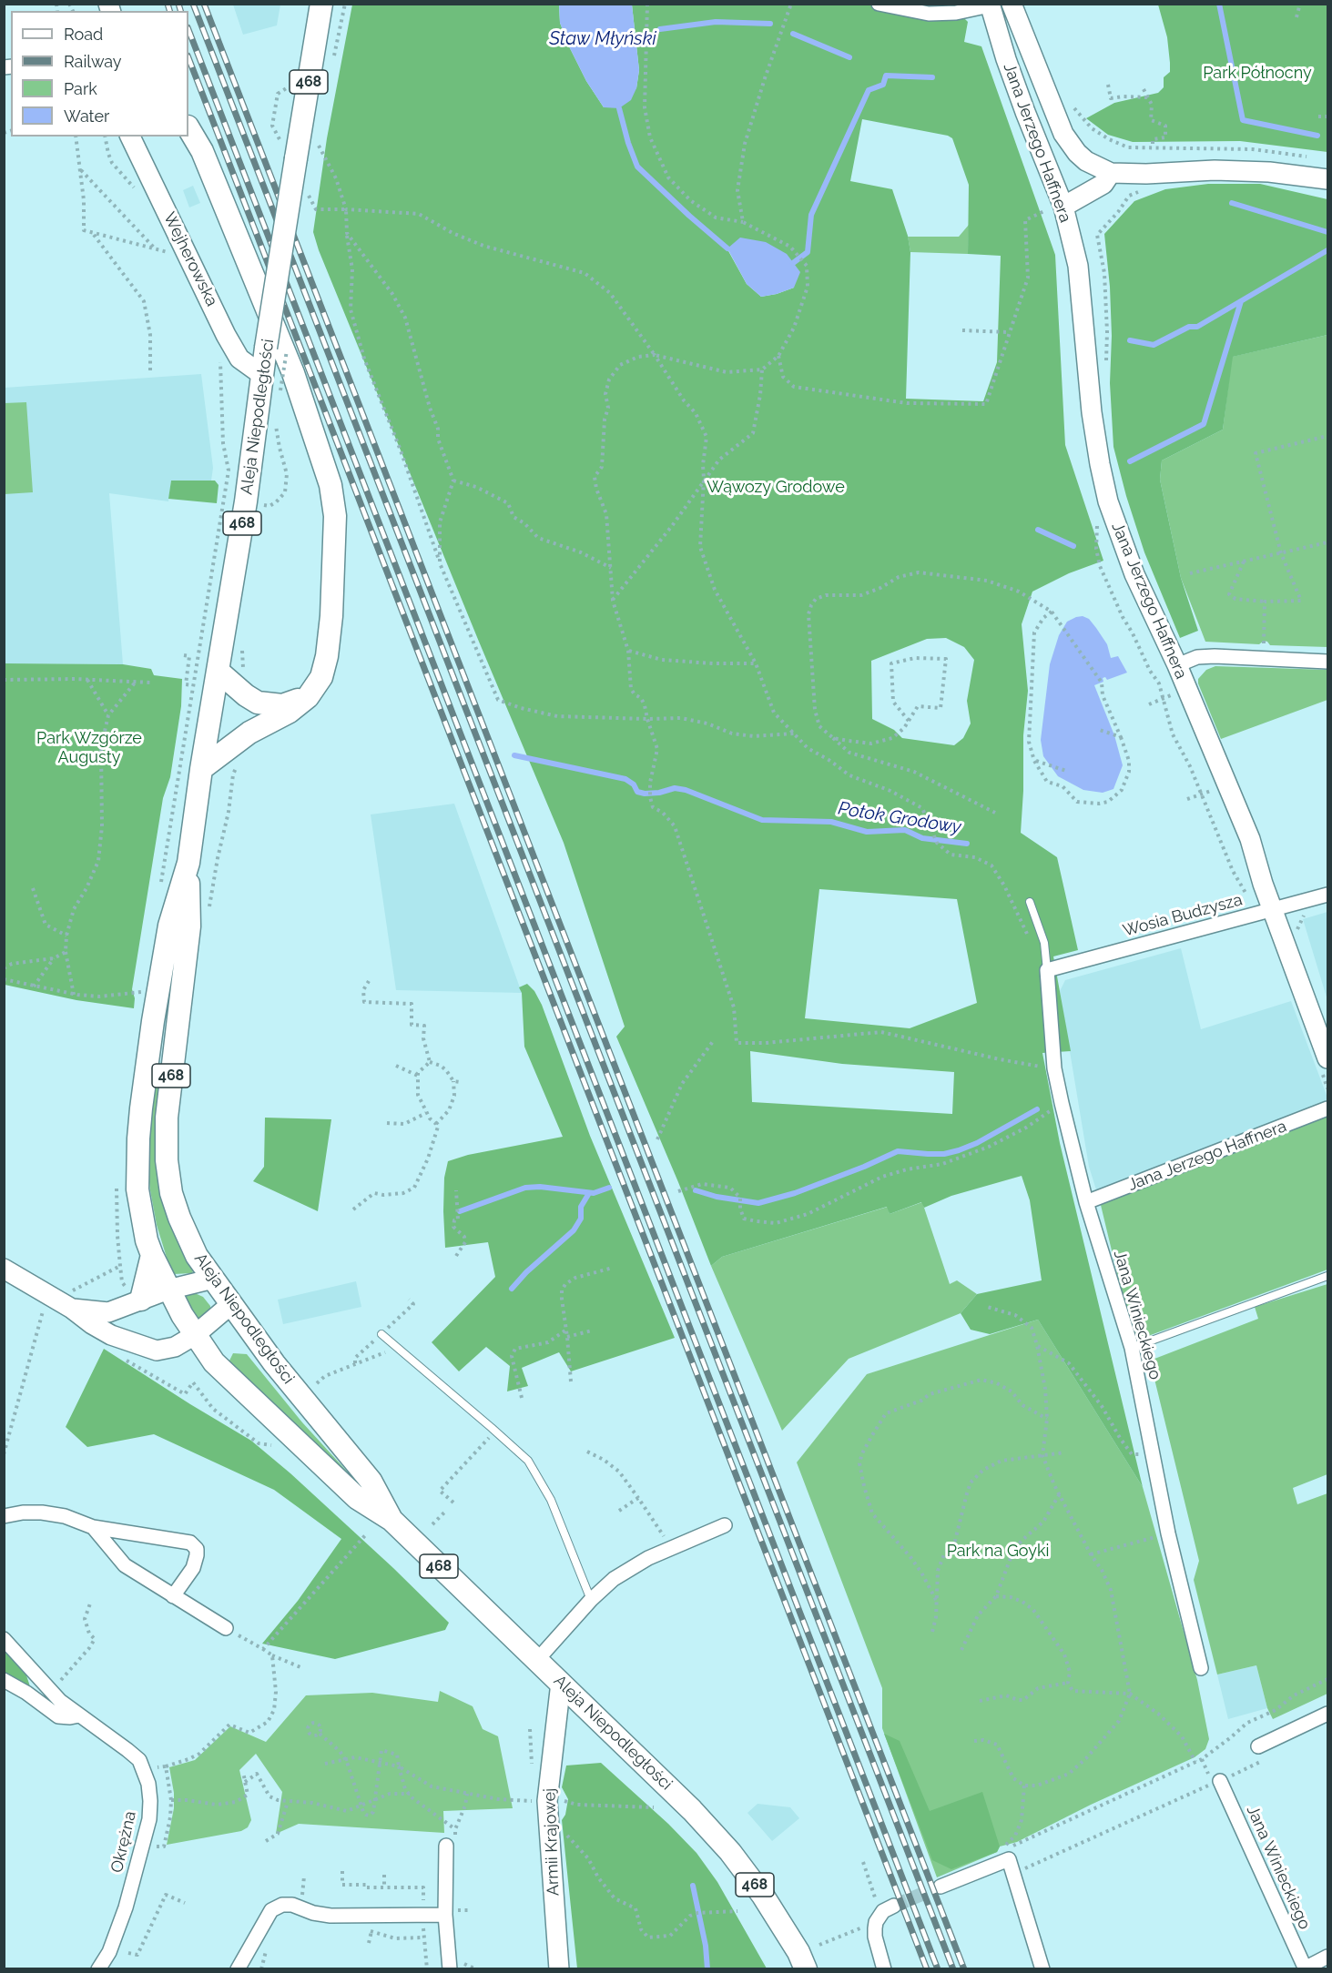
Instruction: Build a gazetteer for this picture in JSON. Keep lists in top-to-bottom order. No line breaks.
{"streets":{"main road":["468","Aleja Niepodległości"],"street":["Jana Jerzego Haffnera","Wejherowska","Wosia Budzysza","Jana Winieckiego","Okrężna","Armii Krajowej"]},"crossings":[["Jana Jerzego Haffnera","Wosia Budzysza"],["Jana Jerzego Haffnera","Jana Winieckiego"],["Wejherowska","Aleja Niepodległości"],["Aleja Niepodległości","Armii Krajowej"],["Wosia Budzysza","Jana Winieckiego"]],"water":["Staw Młyński","Potok Grodowy"],"parks":["Park Północny","Wąwozy Grodowe","Park Wzgórze Augusty","Park na Goyki"],"legend":["Road","Railway","Park","Water"]}
